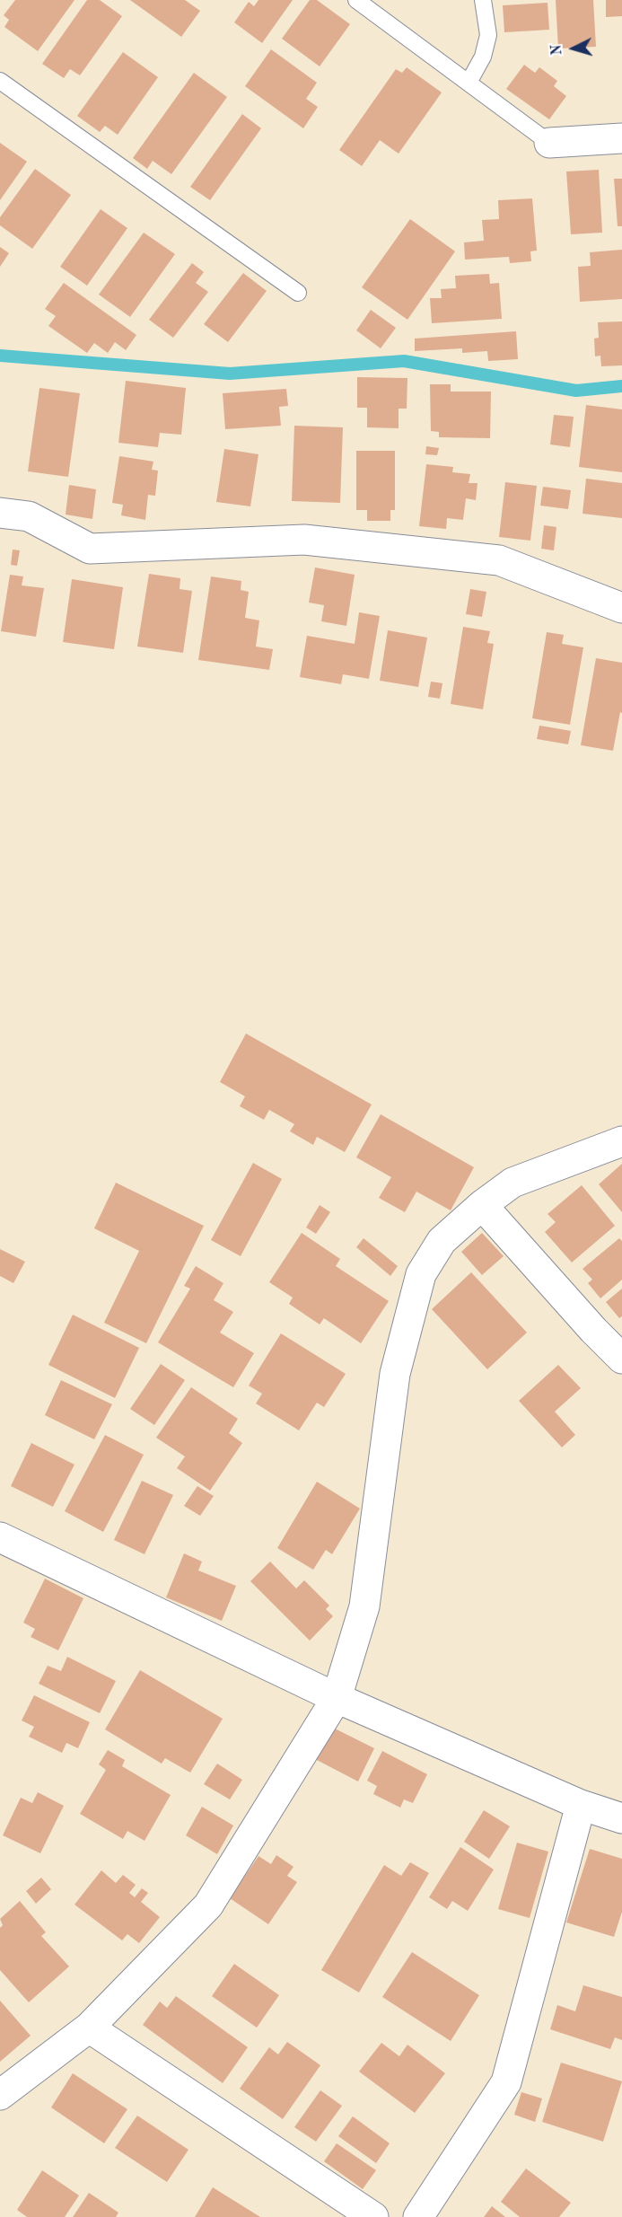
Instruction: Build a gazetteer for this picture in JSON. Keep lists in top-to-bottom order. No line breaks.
{"north":"left"}
